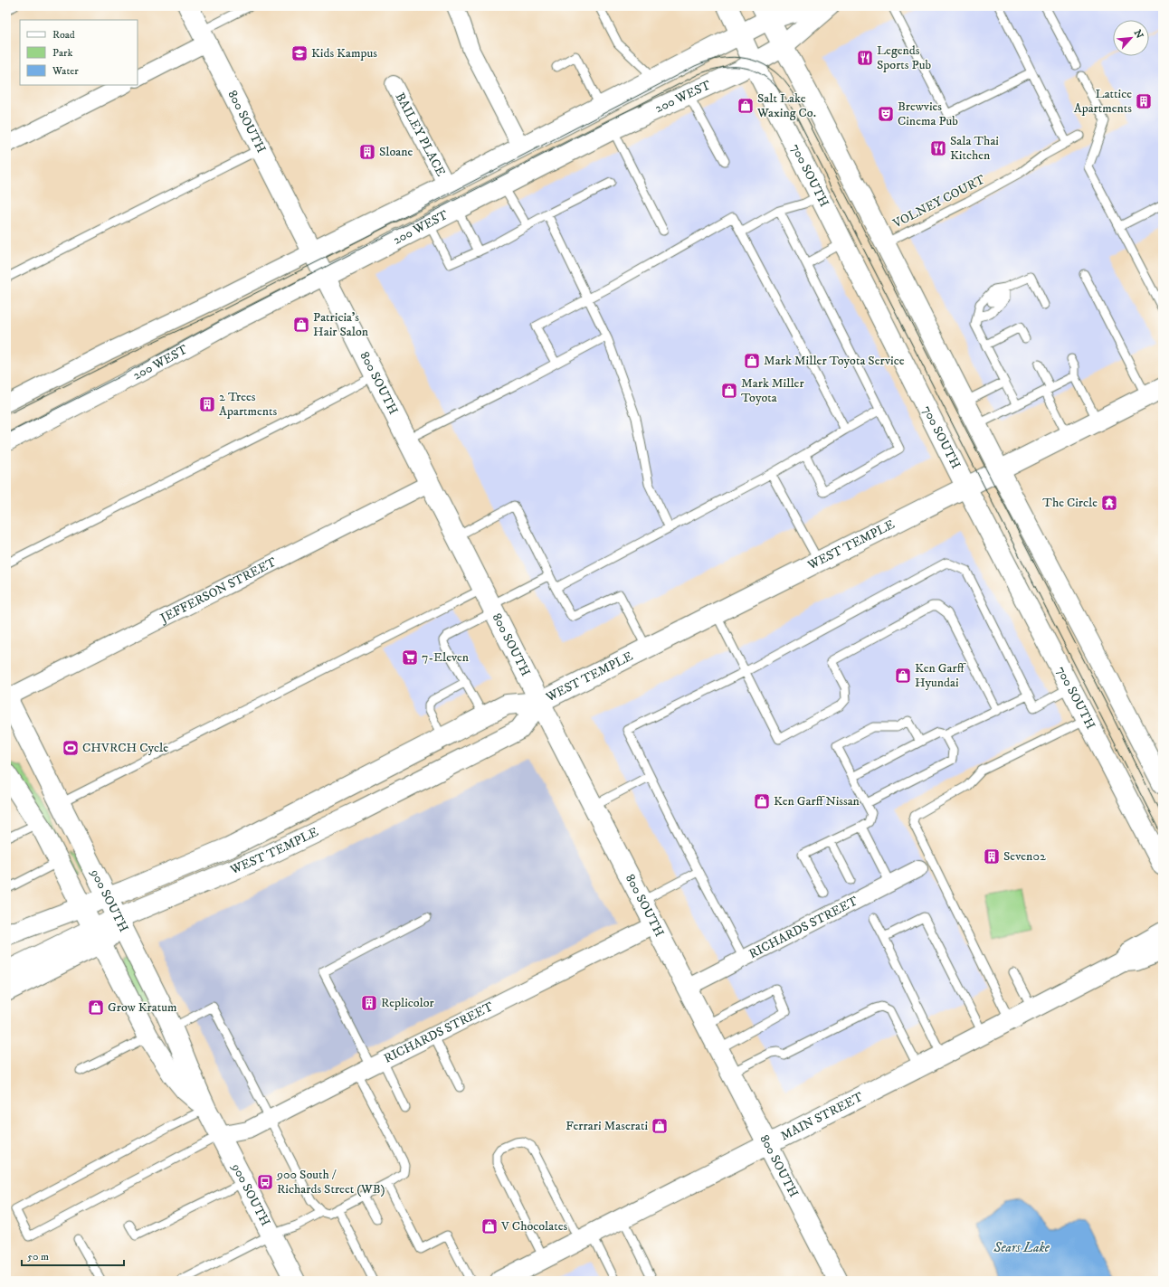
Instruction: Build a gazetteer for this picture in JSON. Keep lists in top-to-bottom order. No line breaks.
{"streets":{"main road":["200 WEST","800 SOUTH","700 SOUTH","WEST TEMPLE","900 SOUTH","MAIN STREET"],"street":["BAILEY PLACE","JEFFERSON STREET","RICHARDS STREET"],"lane":["VOLNEY COURT"]},"crossings":[["200 WEST","800 SOUTH"],["200 WEST","BAILEY PLACE"],["200 WEST","700 SOUTH"],["800 SOUTH","WEST TEMPLE"],["800 SOUTH","JEFFERSON STREET"],["800 SOUTH","RICHARDS STREET"],["800 SOUTH","MAIN STREET"],["700 SOUTH","WEST TEMPLE"],["WEST TEMPLE","900 SOUTH"],["JEFFERSON STREET","900 SOUTH"],["900 SOUTH","RICHARDS STREET"]],"water":["Sears Lake"],"places":{"school or university":["Kids Kampus"],"restaurant":["Legends Sports Pub","Sala Thai Kitchen"],"building":["Lattice Apartments","Sloane","2 Trees Apartments","Seven02","Replicolor"],"shop":["Salt Lake Waxing Co.","Patricia's Hair Salon","Mark Miller Toyota Service","Mark Miller Toyota","Ken Garff Hyundai","Ken Garff Nissan","Grow Kratum","Ferrari Maserati","V Chocolates"],"theatre":["Brewvies Cinema Pub"],"temple":["The Circle"],"supermarket":["7-Eleven"],"sports":["CHVRCH Cycle"],"bus stop":["900 South / Richards Street (WB)"]},"legend":["Road","Park","Water"],"scale_bar":"50 m","north":"top right"}
